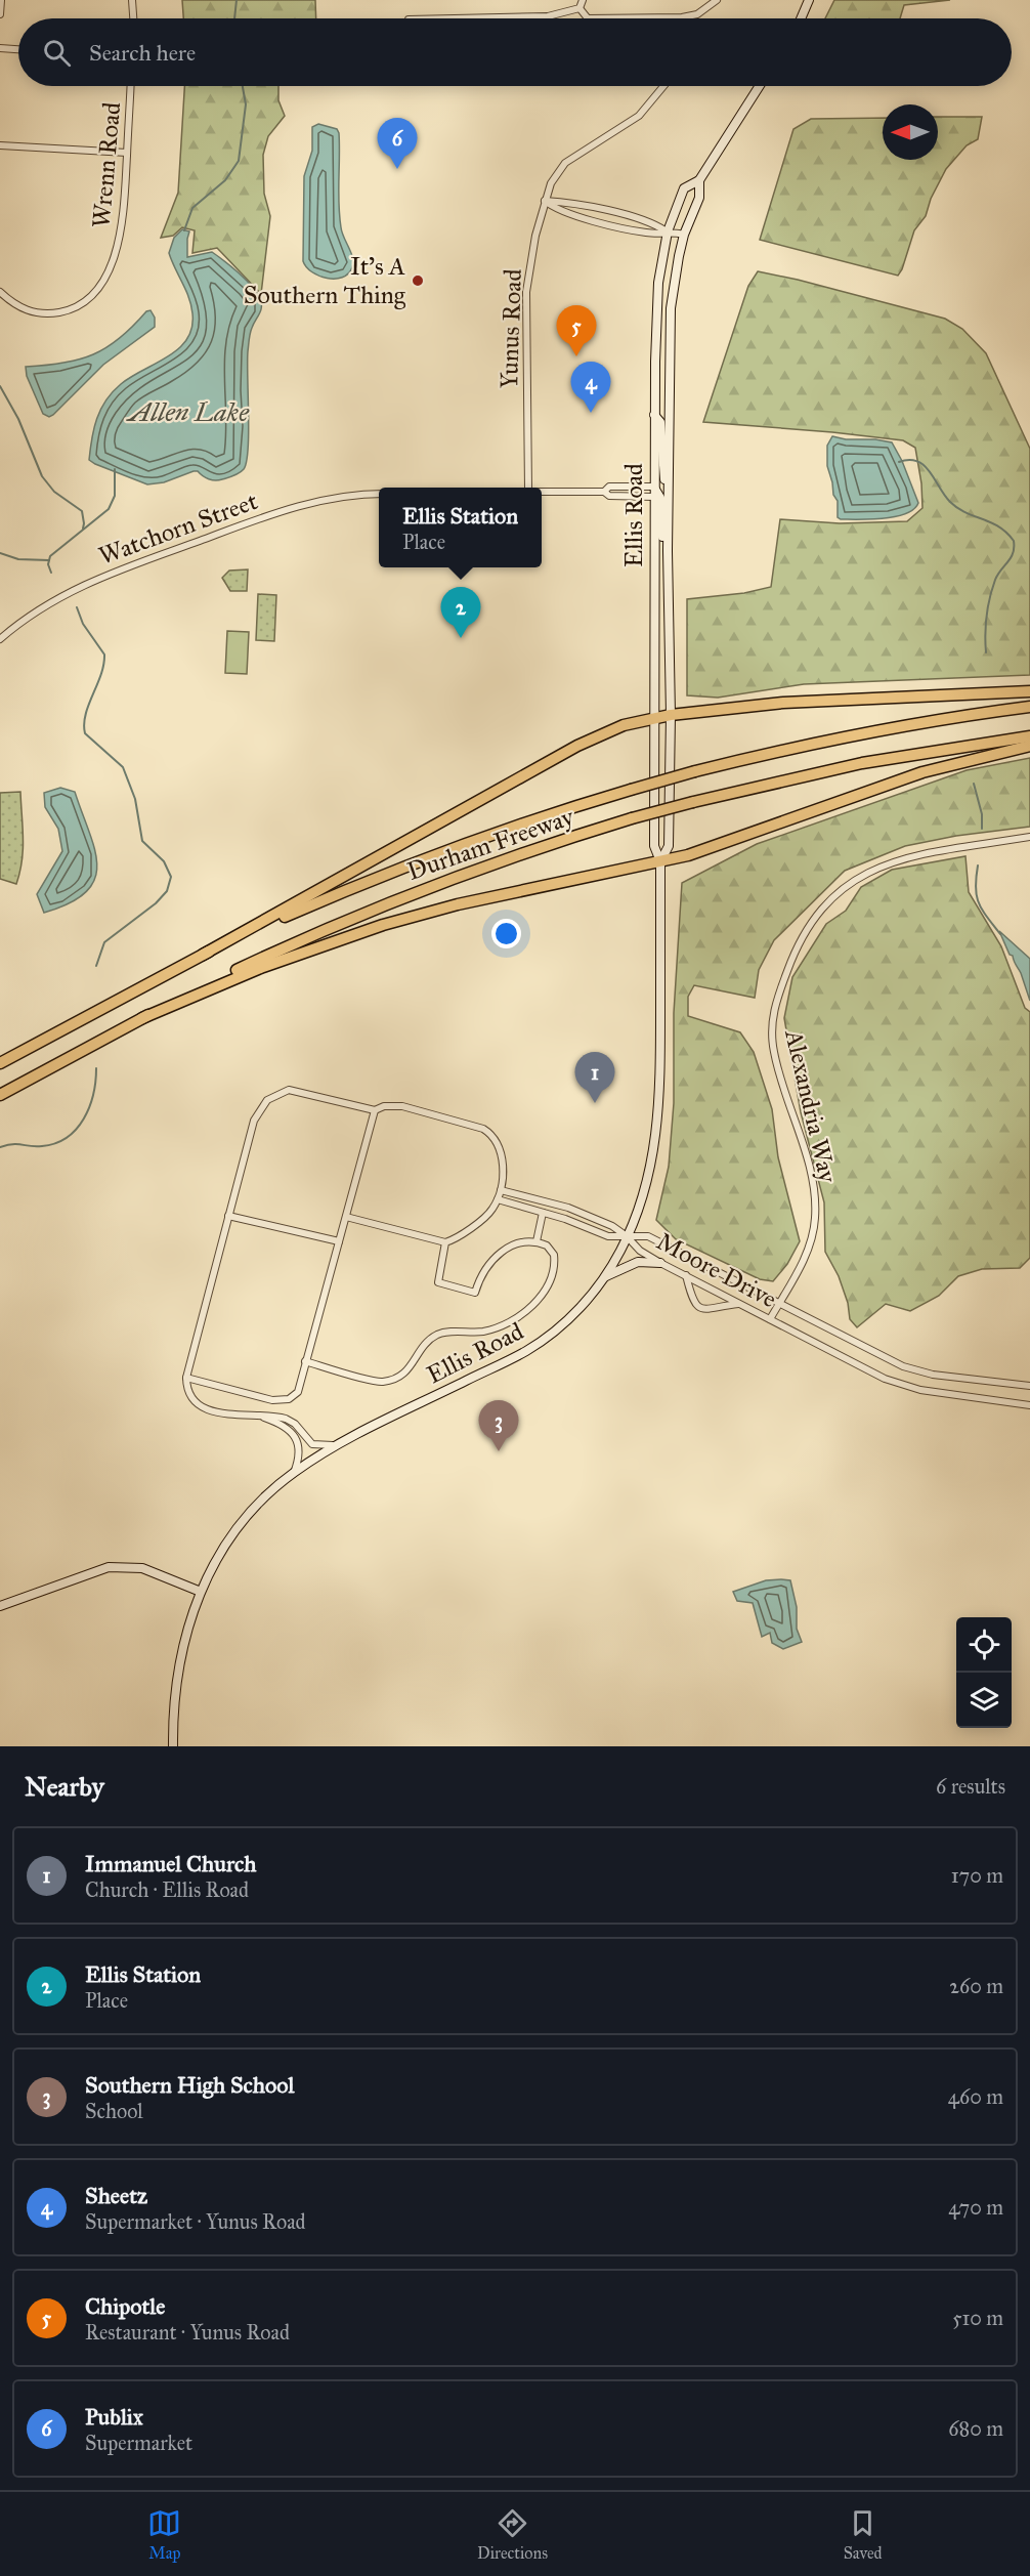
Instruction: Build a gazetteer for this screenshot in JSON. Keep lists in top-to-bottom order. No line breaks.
{"streets":{"highway":["Durham Freeway"],"main road":["Ellis Road"],"street":["Wrenn Road","Yunus Road","Watchorn Street","Alexandria Way","Moore Drive"]},"crossings":[["Ellis Road","Moore Drive"],["Alexandria Way","Moore Drive"]],"water":["Allen Lake"],"places":["It’s A Southern Thing"],"north":"left","page":{"search":"Search here","pins":["6","5","4","2","1","3"],"popup":["Ellis Station","Place"],"heading":["Nearby","6 results"],"list":[{"mark":"1","name":"Immanuel Church","note":"Church · Ellis Road","value":"170 m"},{"mark":"2","name":"Ellis Station","note":"Place","value":"260 m"},{"mark":"3","name":"Southern High School","note":"School","value":"460 m"},{"mark":"4","name":"Sheetz","note":"Supermarket · Yunus Road","value":"470 m"},{"mark":"5","name":"Chipotle","note":"Restaurant · Yunus Road","value":"510 m"},{"mark":"6","name":"Publix","note":"Supermarket","value":"680 m"}],"nav":["Map","Directions","Saved"]}}
